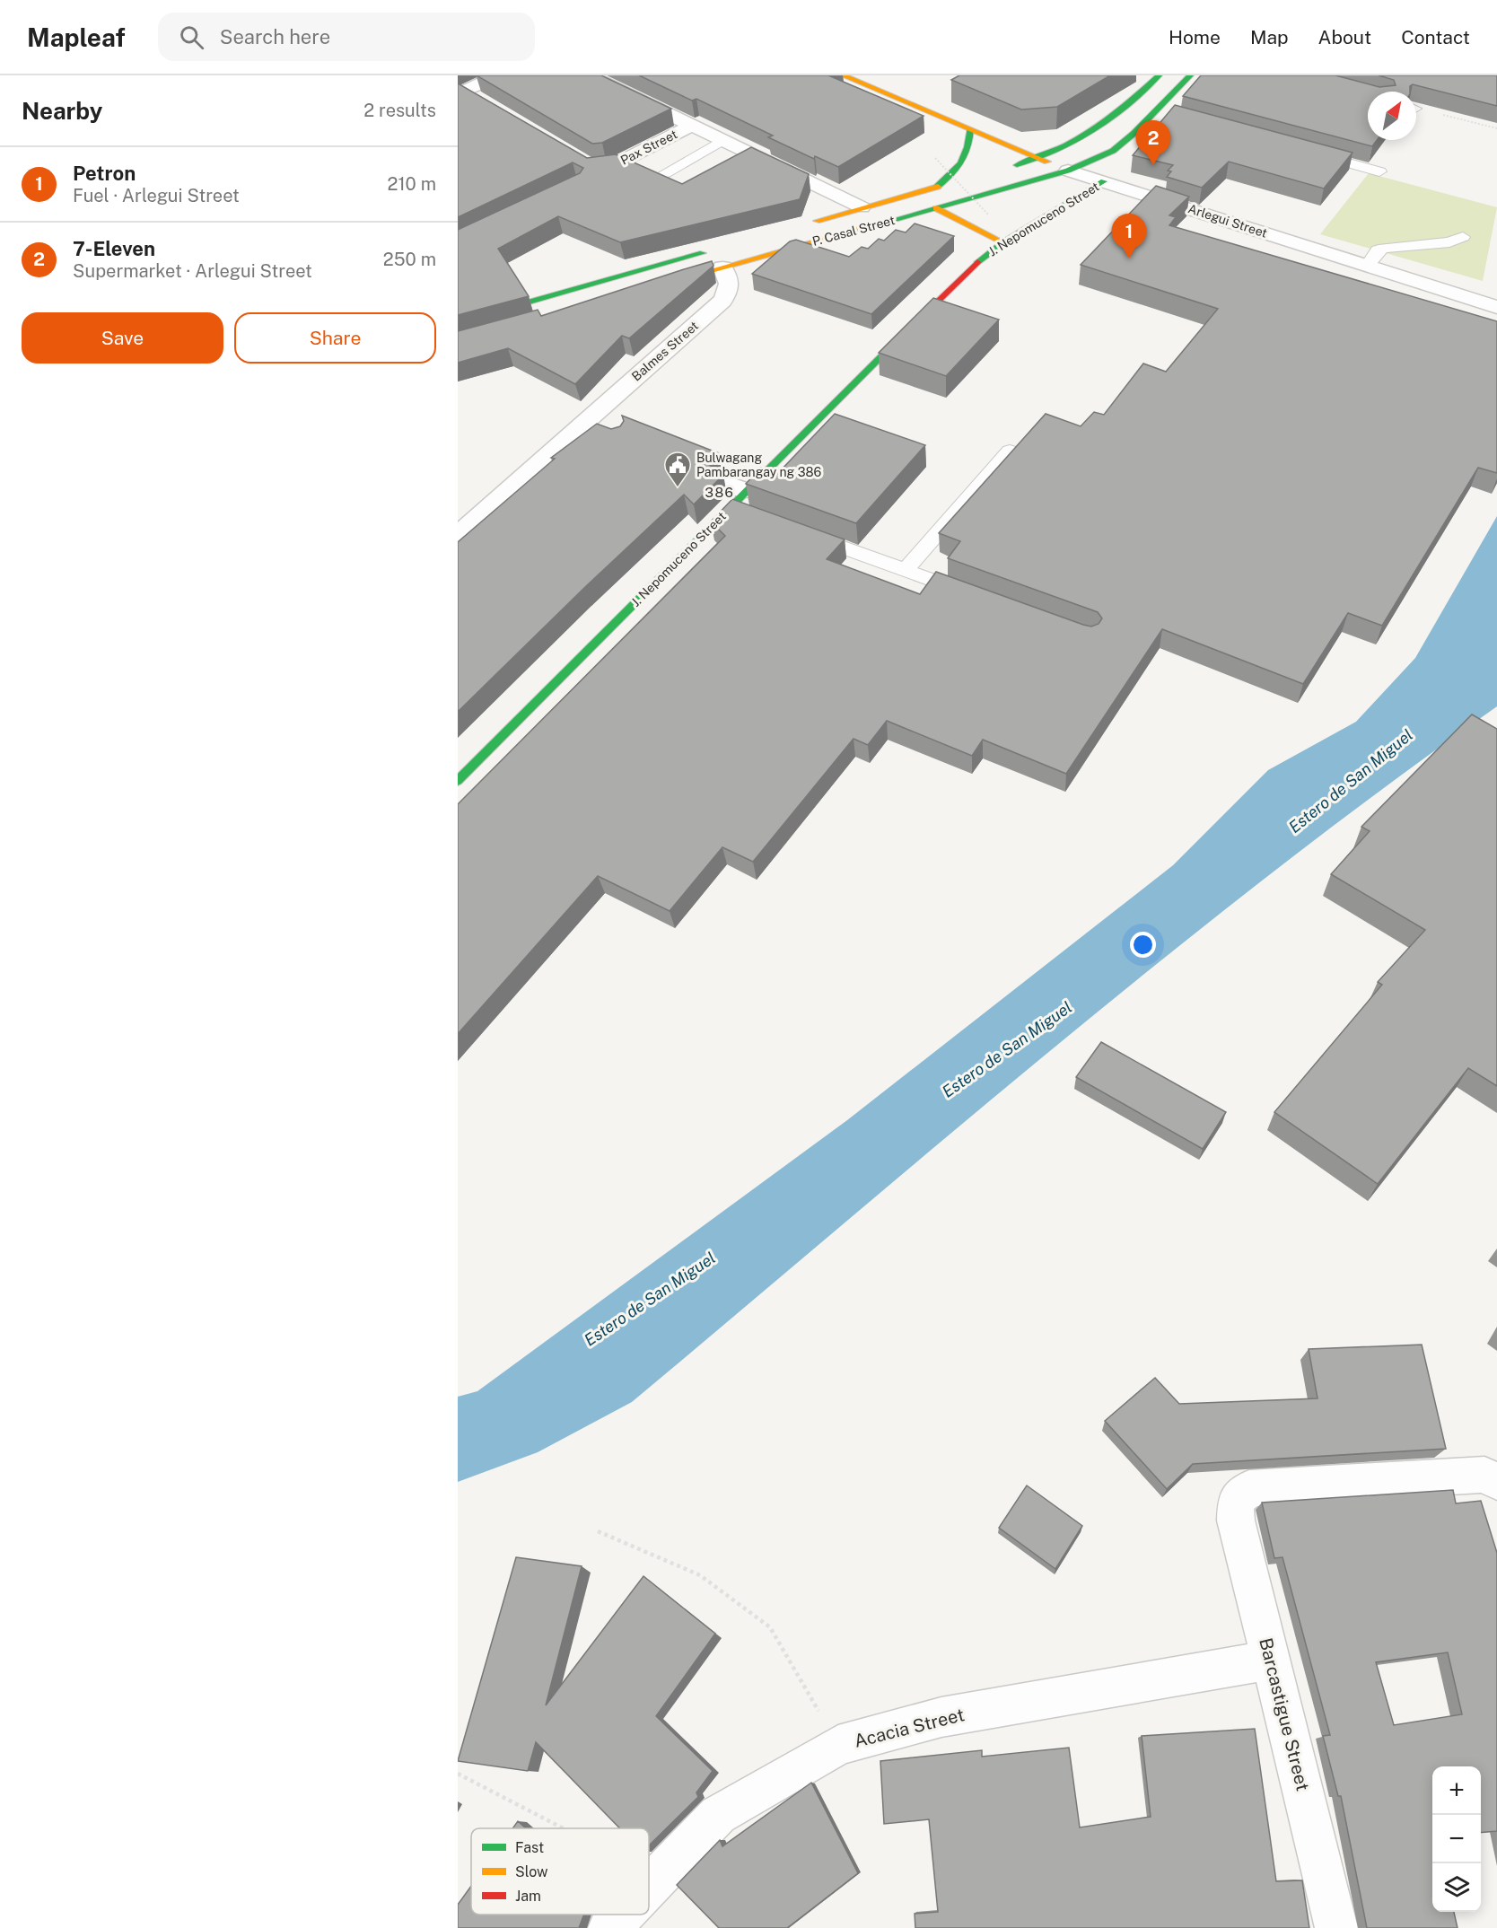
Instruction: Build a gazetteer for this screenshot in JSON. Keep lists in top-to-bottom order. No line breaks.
{"streets":{"main road":["J. Nepomuceno Street","Arlegui Street","P. Casal Street"],"street":["Pax Street","Balmes Street","Barcastigue Street","Acacia Street"]},"crossings":[["J. Nepomuceno Street","Arlegui Street"],["Arlegui Street","P. Casal Street"],["P. Casal Street","Balmes Street"],["Barcastigue Street","Acacia Street"]],"districts":["386"],"water":["Estero de San Miguel"],"places":{"public building":["Bulwagang Pambarangay ng 386"]},"legend":["Fast","Slow","Jam"],"north":"top right","page":{"header":"Mapleaf","search":"Search here","nav":["Home","Map","About","Contact"],"heading":["Nearby","2 results"],"pins":["2","1"],"list":[{"mark":"1","name":"Petron","note":"Fuel · Arlegui Street","value":"210 m"},{"mark":"2","name":"7-Eleven","note":"Supermarket · Arlegui Street","value":"250 m"}],"buttons":["Save","Share"],"map_buttons":["+","−"]}}
